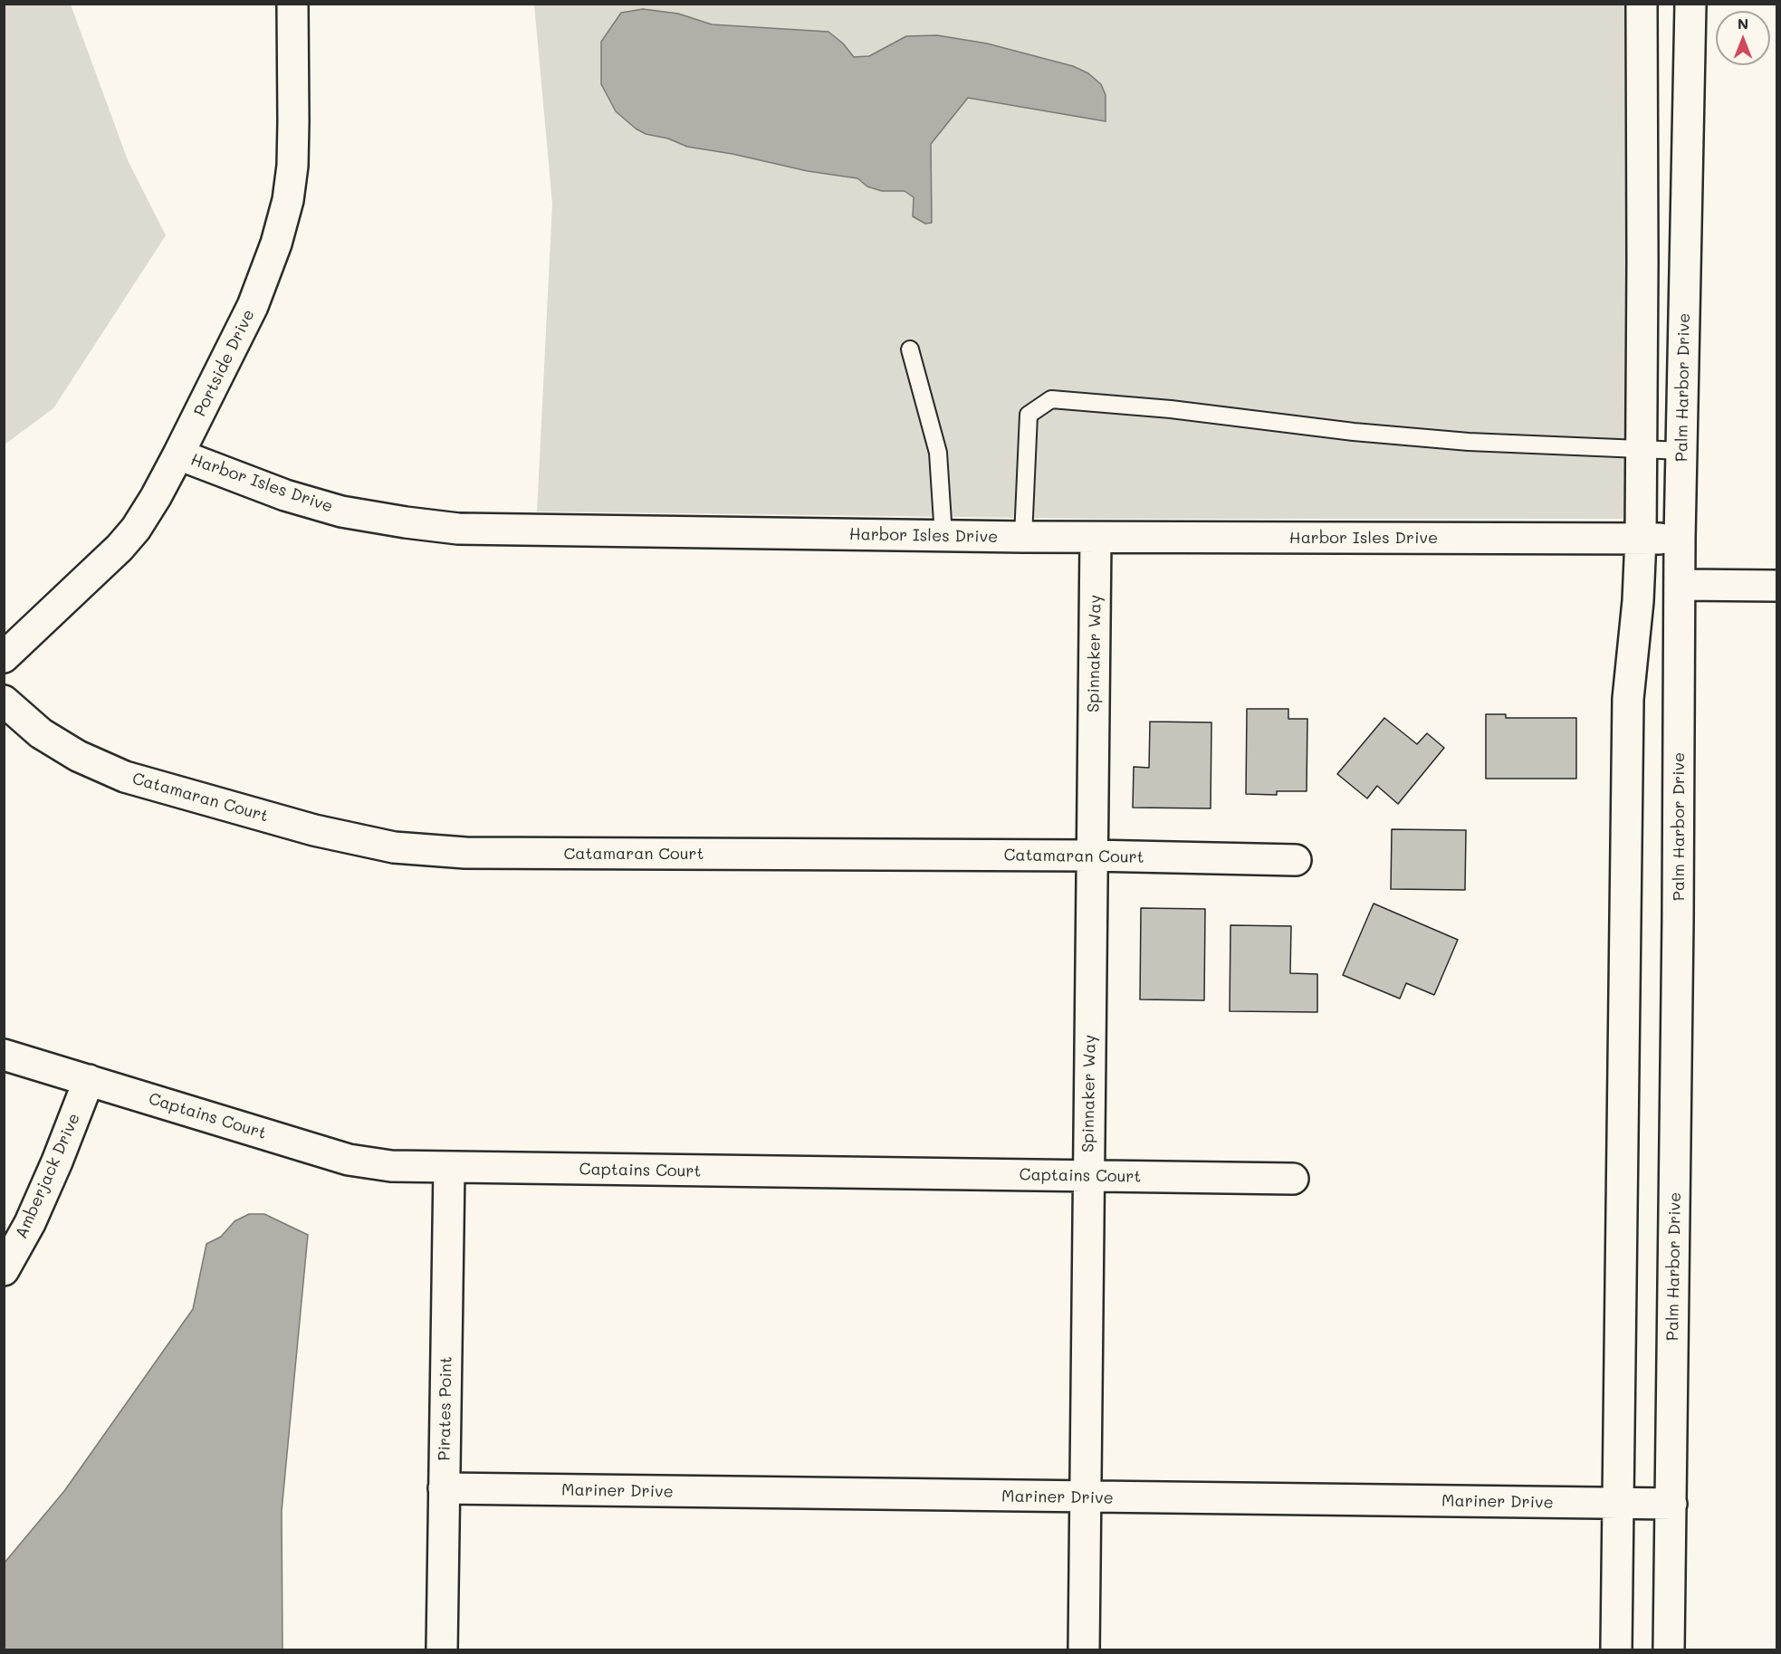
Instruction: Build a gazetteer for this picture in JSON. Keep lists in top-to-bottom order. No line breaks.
{"streets":{"street":["Portside Drive","Palm Harbor Drive","Harbor Isles Drive","Spinnaker Way","Catamaran Court","Captains Court","Amberjack Drive","Pirates Point","Mariner Drive"]},"crossings":[["Portside Drive","Harbor Isles Drive"],["Palm Harbor Drive","Harbor Isles Drive"],["Palm Harbor Drive","Mariner Drive"],["Harbor Isles Drive","Spinnaker Way"],["Spinnaker Way","Catamaran Court"],["Spinnaker Way","Captains Court"],["Spinnaker Way","Mariner Drive"],["Captains Court","Amberjack Drive"],["Captains Court","Pirates Point"],["Pirates Point","Mariner Drive"]],"north":"top"}
